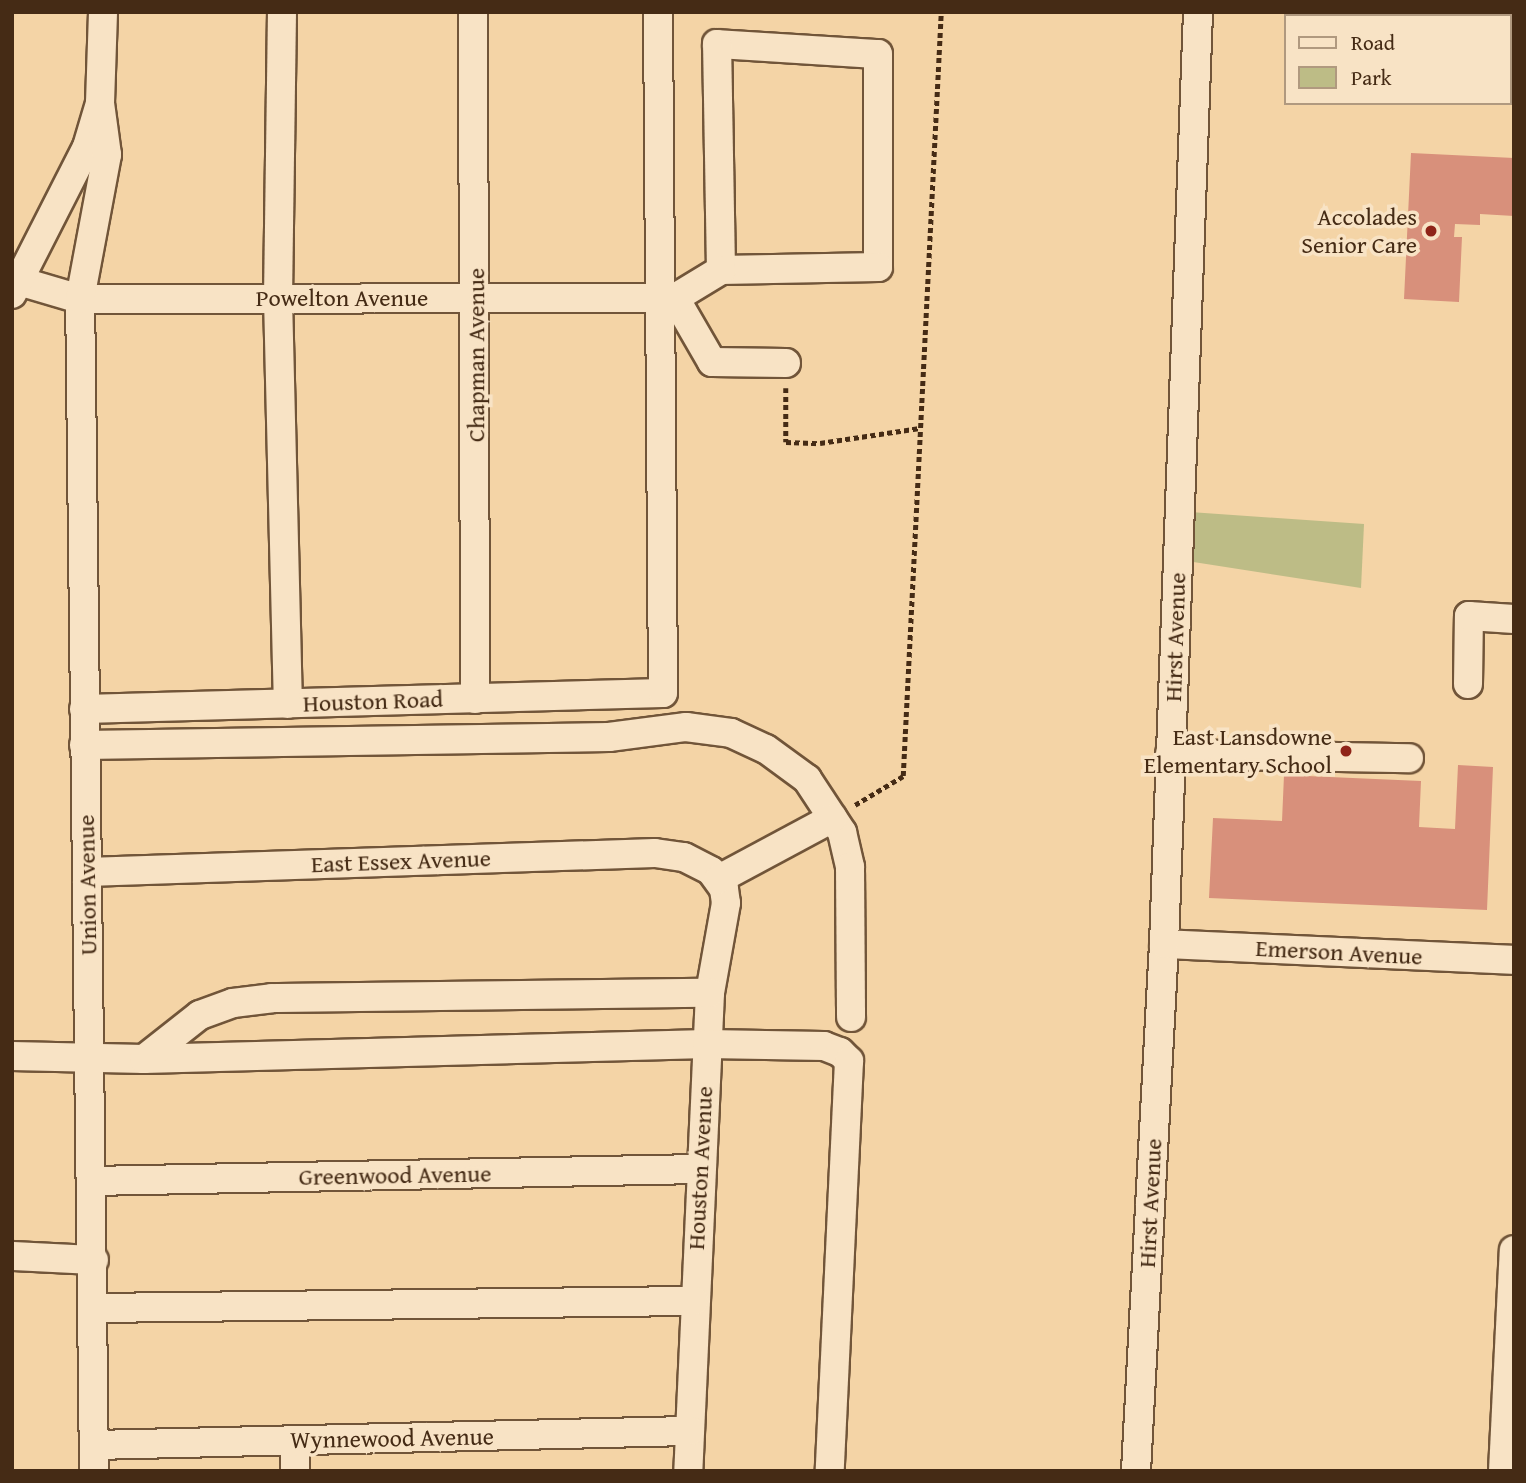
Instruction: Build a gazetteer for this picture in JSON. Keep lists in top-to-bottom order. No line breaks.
{"streets":{"street":["Powelton Avenue","Chapman Avenue","Hirst Avenue","Houston Road","East Essex Avenue","Union Avenue","Emerson Avenue","Houston Avenue","Greenwood Avenue","Wynnewood Avenue"]},"crossings":[["Powelton Avenue","Chapman Avenue"],["Powelton Avenue","Houston Road"],["Powelton Avenue","Union Avenue"],["Chapman Avenue","Houston Road"],["Hirst Avenue","Emerson Avenue"],["Houston Road","Union Avenue"],["East Essex Avenue","Union Avenue"],["East Essex Avenue","Houston Avenue"],["Union Avenue","Greenwood Avenue"],["Union Avenue","Wynnewood Avenue"],["Houston Avenue","Greenwood Avenue"],["Houston Avenue","Wynnewood Avenue"]],"places":["Accolades Senior Care","East Lansdowne Elementary School"],"legend":["Road","Park"]}
